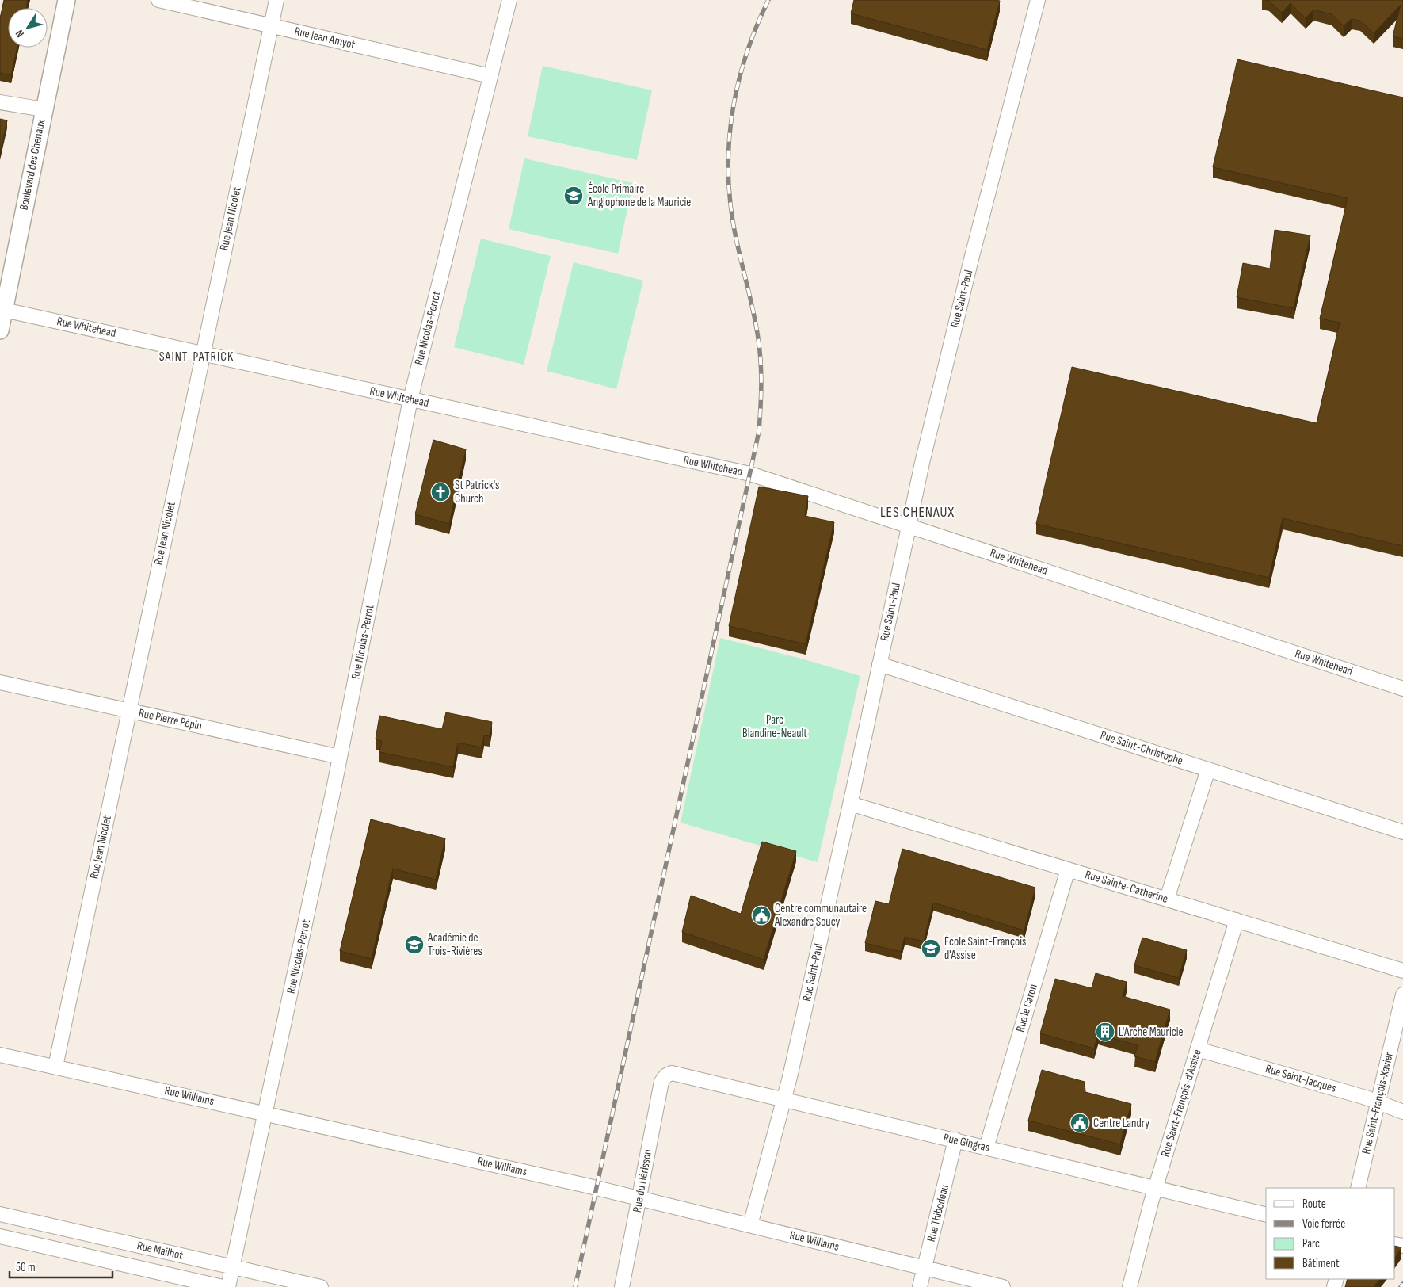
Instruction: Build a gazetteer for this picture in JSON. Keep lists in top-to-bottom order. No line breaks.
{"streets":{"street":["Rue Jean Amyot","Boulevard des Chenaux","Rue Jean Nicolet","Rue Saint-Paul","Rue Whitehead","Rue Nicolas-Perrot","Rue Pierre Pépin","Rue Saint-Christophe","Rue Sainte-Catherine","Rue le Caron","Rue Saint-Jacques","Rue Williams","Rue Saint-François-d'Assise","Rue Saint-François-Xavier","Rue Gingras","Rue du Hérisson","Rue Thibodeau","Rue Mailhot"]},"crossings":[["Rue Jean Amyot","Rue Jean Nicolet"],["Rue Jean Amyot","Rue Nicolas-Perrot"],["Boulevard des Chenaux","Rue Whitehead"],["Rue Jean Nicolet","Rue Whitehead"],["Rue Jean Nicolet","Rue Pierre Pépin"],["Rue Jean Nicolet","Rue Williams"],["Rue Saint-Paul","Rue Whitehead"],["Rue Saint-Paul","Rue Saint-Christophe"],["Rue Saint-Paul","Rue Sainte-Catherine"],["Rue Saint-Paul","Rue Williams"],["Rue Saint-Paul","Rue Gingras"],["Rue Whitehead","Rue Nicolas-Perrot"],["Rue Nicolas-Perrot","Rue Pierre Pépin"],["Rue Nicolas-Perrot","Rue Williams"],["Rue Nicolas-Perrot","Rue Mailhot"],["Rue Sainte-Catherine","Rue le Caron"],["Rue Sainte-Catherine","Rue Saint-François-d'Assise"],["Rue le Caron","Rue Gingras"],["Rue Saint-Jacques","Rue Saint-François-d'Assise"],["Rue Saint-Jacques","Rue Saint-François-Xavier"],["Rue Williams","Rue du Hérisson"],["Rue Williams","Rue Thibodeau"],["Rue Saint-François-d'Assise","Rue Gingras"],["Rue Gingras","Rue du Hérisson"],["Rue Gingras","Rue Thibodeau"]],"districts":["SAINT-PATRICK","LES CHENAUX"],"parks":["Parc Blandine-Neault"],"places":{"school or university":["École Primaire Anglophone de la Mauricie","Académie de Trois-Rivières","École Saint-François d'Assise"],"church":["St Patrick's Church"],"public building":["Centre communautaire Alexandre Soucy","Centre Landry"],"building":["L'Arche Mauricie"]},"legend":["Route","Voie ferrée","Parc","Bâtiment"],"scale_bar":"50 m","north":"bottom left"}
